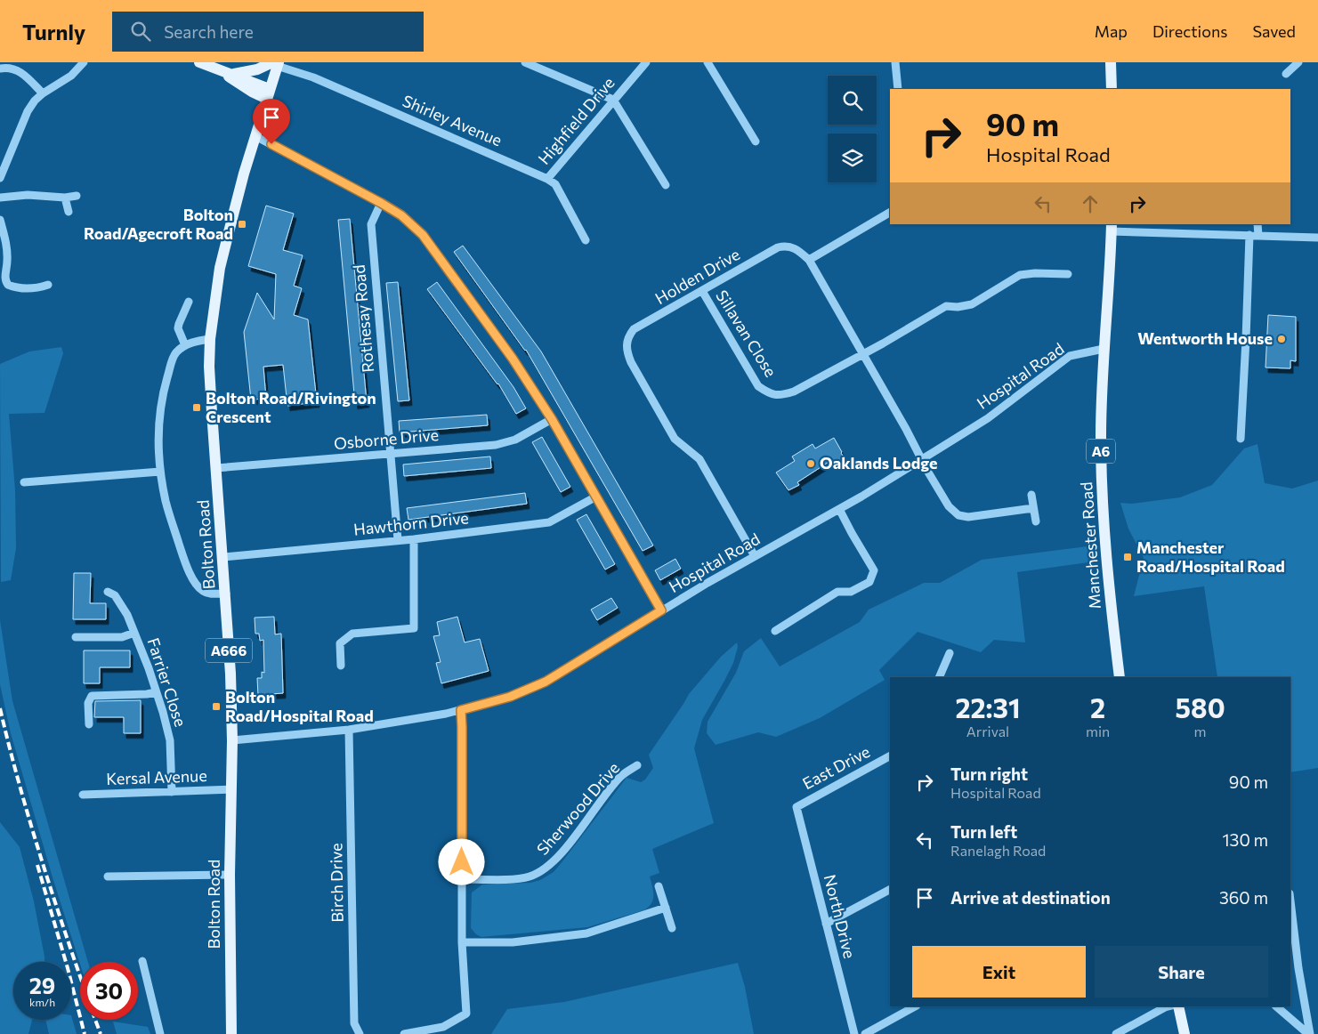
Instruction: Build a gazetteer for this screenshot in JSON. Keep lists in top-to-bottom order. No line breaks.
{"streets":{"main road":["A6","Bolton Road","Manchester Road","A666"],"street":["Shirley Avenue","Highfield Drive","Holden Drive","Rothesay Road","Sillavan Close","Hospital Road","Osborne Drive","Hawthorn Drive","Farrier Close","East Drive","Kersal Avenue","Sherwood Drive","Birch Drive","North Drive"]},"crossings":[["Shirley Avenue","Highfield Drive"],["Shirley Avenue","Bolton Road"],["Holden Drive","Sillavan Close"],["Holden Drive","Hospital Road"],["Rothesay Road","Osborne Drive"],["Rothesay Road","Hawthorn Drive"],["Hospital Road","Bolton Road"],["Hospital Road","Manchester Road"],["Hospital Road","Birch Drive"],["Osborne Drive","Bolton Road"],["Hawthorn Drive","Bolton Road"],["Bolton Road","Kersal Avenue"],["Farrier Close","Kersal Avenue"],["East Drive","North Drive"]],"places":{"transit":["Bolton Road/Agecroft Road","Bolton Road/Rivington Crescent","Manchester Road/Hospital Road","Bolton Road/Hospital Road"],"other":["Wentworth House","Oaklands Lodge"]},"page":{"header":"Turnly","search":"Search here","nav":["Map","Directions","Saved"],"turn":["90 m","Hospital Road"],"eta":["22:31","Arrival","2","min","580","m"],"list":[{"name":"Turn right","note":"Hospital Road","value":"90 m"},{"name":"Turn left","note":"Ranelagh Road","value":"130 m"},{"name":"Arrive at destination","value":"360 m"}],"buttons":["Exit","Share"],"speed":"29 km/h","limit":"30"}}
